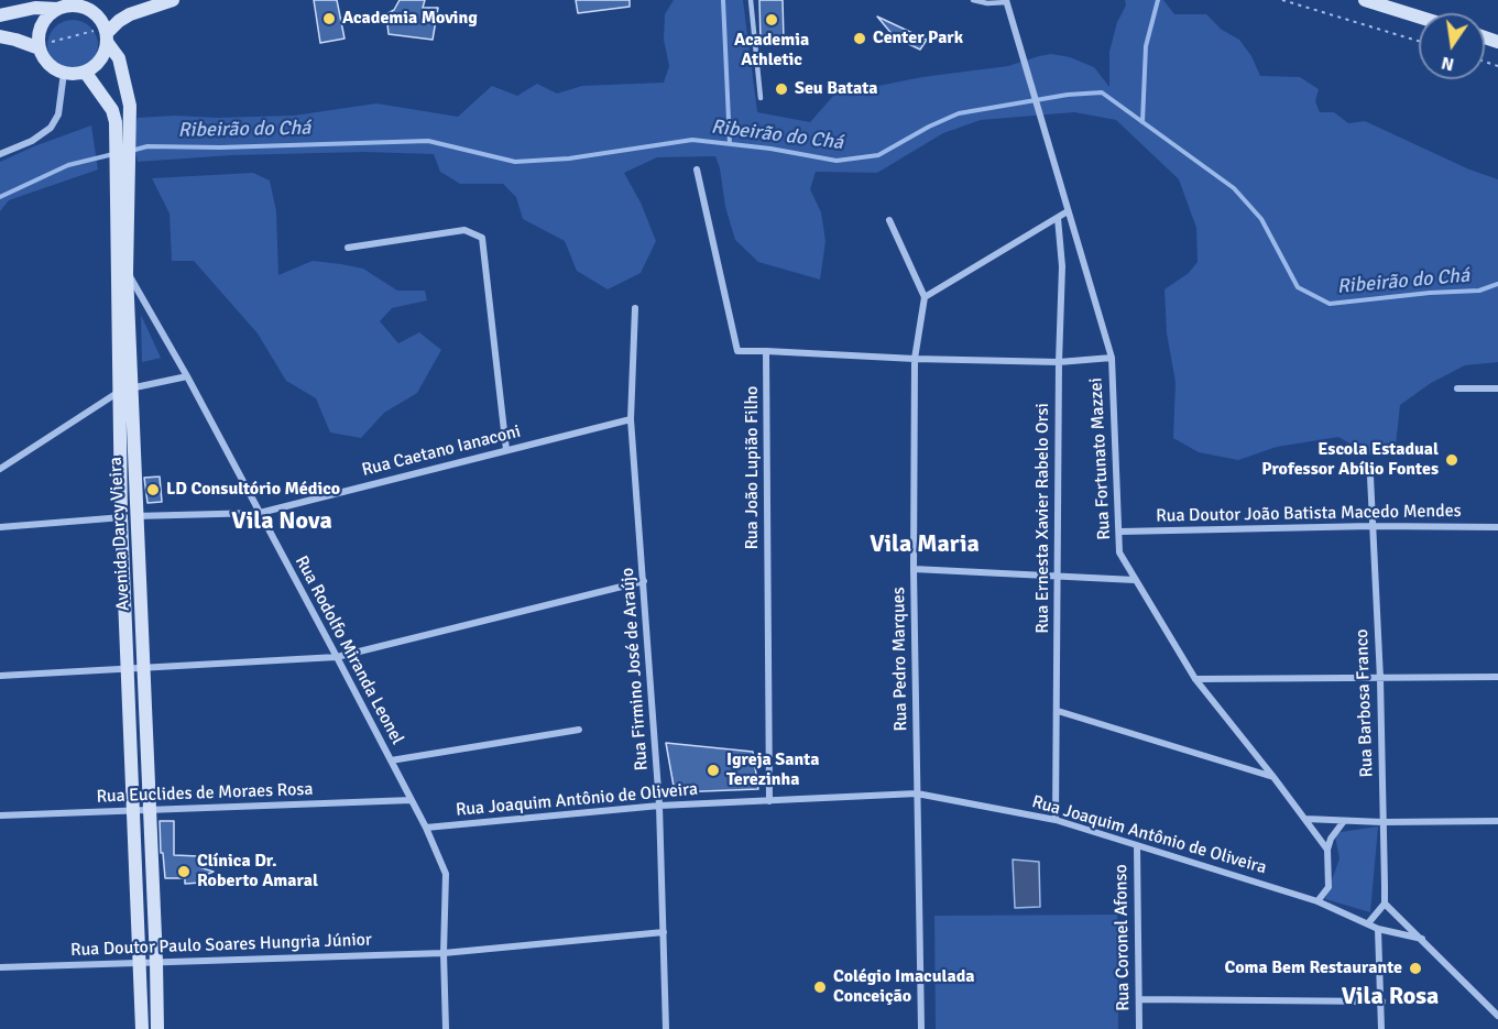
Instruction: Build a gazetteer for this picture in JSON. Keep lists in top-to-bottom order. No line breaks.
{"streets":{"main road":["Avenida Darcy Vieira"],"street":["Rua Caetano Ianaconi","Rua Fortunato Mazzei","Rua João Lupião Filho","Rua Doutor João Batista Macedo Mendes","Rua Ernesta Xavier Rabelo Orsi","Rua Rodolfo Miranda Leonel","Rua Pedro Marques","Rua Firmino José de Araújo","Rua Barbosa Franco","Rua Euclides de Moraes Rosa","Rua Joaquim Antônio de Oliveira","Rua Coronel Afonso","Rua Doutor Paulo Soares Hungria Júnior"]},"crossings":[["Rua Caetano Ianaconi","Avenida Darcy Vieira"],["Rua Caetano Ianaconi","Rua Rodolfo Miranda Leonel"],["Rua Caetano Ianaconi","Rua Firmino José de Araújo"],["Rua Fortunato Mazzei","Rua Doutor João Batista Macedo Mendes"],["Rua João Lupião Filho","Rua Joaquim Antônio de Oliveira"],["Rua Doutor João Batista Macedo Mendes","Rua Barbosa Franco"],["Rua Ernesta Xavier Rabelo Orsi","Rua Joaquim Antônio de Oliveira"],["Avenida Darcy Vieira","Rua Rodolfo Miranda Leonel"],["Avenida Darcy Vieira","Rua Euclides de Moraes Rosa"],["Avenida Darcy Vieira","Rua Doutor Paulo Soares Hungria Júnior"],["Rua Rodolfo Miranda Leonel","Rua Euclides de Moraes Rosa"],["Rua Rodolfo Miranda Leonel","Rua Joaquim Antônio de Oliveira"],["Rua Rodolfo Miranda Leonel","Rua Doutor Paulo Soares Hungria Júnior"],["Rua Pedro Marques","Rua Joaquim Antônio de Oliveira"],["Rua Firmino José de Araújo","Rua Joaquim Antônio de Oliveira"],["Rua Firmino José de Araújo","Rua Doutor Paulo Soares Hungria Júnior"],["Rua Joaquim Antônio de Oliveira","Rua Coronel Afonso"]],"districts":["Vila Nova","Vila Maria","Vila Rosa"],"water":["Ribeirão do Chá"],"places":["Academia Moving","Academia Athletic","Center Park","Seu Batata","Escola Estadual Professor Abílio Fontes","LD Consultório Médico","Igreja Santa Terezinha","Clínica Dr. Roberto Amaral","Coma Bem Restaurante","Colégio Imaculada Conceição"],"north":"bottom"}
